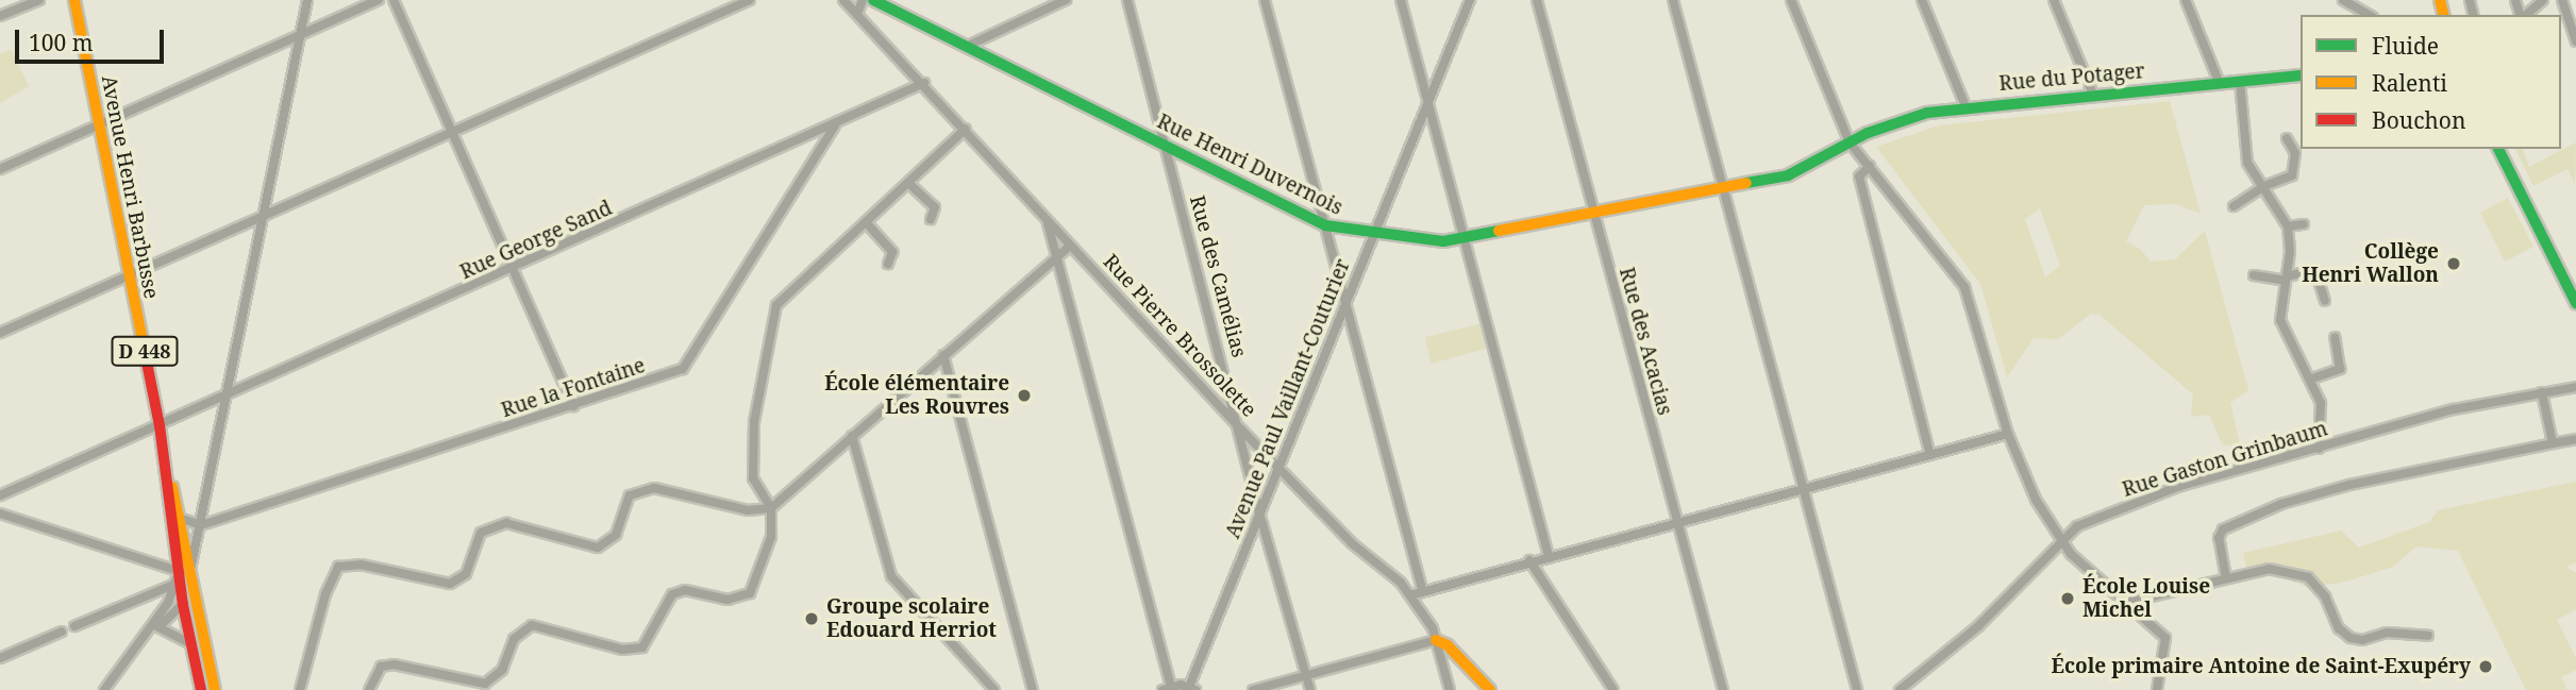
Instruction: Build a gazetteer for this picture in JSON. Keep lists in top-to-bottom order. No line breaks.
{"streets":{"street":["Rue du Potager","Rue Henri Duvernois","Avenue Henri Barbusse","Rue George Sand","Rue des Camélias","Rue Pierre Brossolette","Rue des Acacias","D 448","Rue la Fontaine","Avenue Paul Vaillant-Couturier","Rue Gaston Grinbaum"]},"crossings":[["Rue du Potager","Rue Henri Duvernois"],["Rue Henri Duvernois","Rue des Camélias"],["Rue Henri Duvernois","Rue des Acacias"],["Rue Henri Duvernois","Avenue Paul Vaillant-Couturier"],["Avenue Henri Barbusse","Rue George Sand"],["Rue George Sand","Rue Pierre Brossolette"],["Rue George Sand","Rue la Fontaine"],["Rue des Camélias","Rue Pierre Brossolette"],["Rue des Camélias","Avenue Paul Vaillant-Couturier"],["Rue Pierre Brossolette","Avenue Paul Vaillant-Couturier"]],"places":["Collège Henri Wallon","École élémentaire Les Rouvres","École Louise Michel","Groupe scolaire Edouard Herriot","École primaire Antoine de Saint-Exupéry"],"legend":["Fluide","Ralenti","Bouchon"],"scale_bar":"100 m"}
